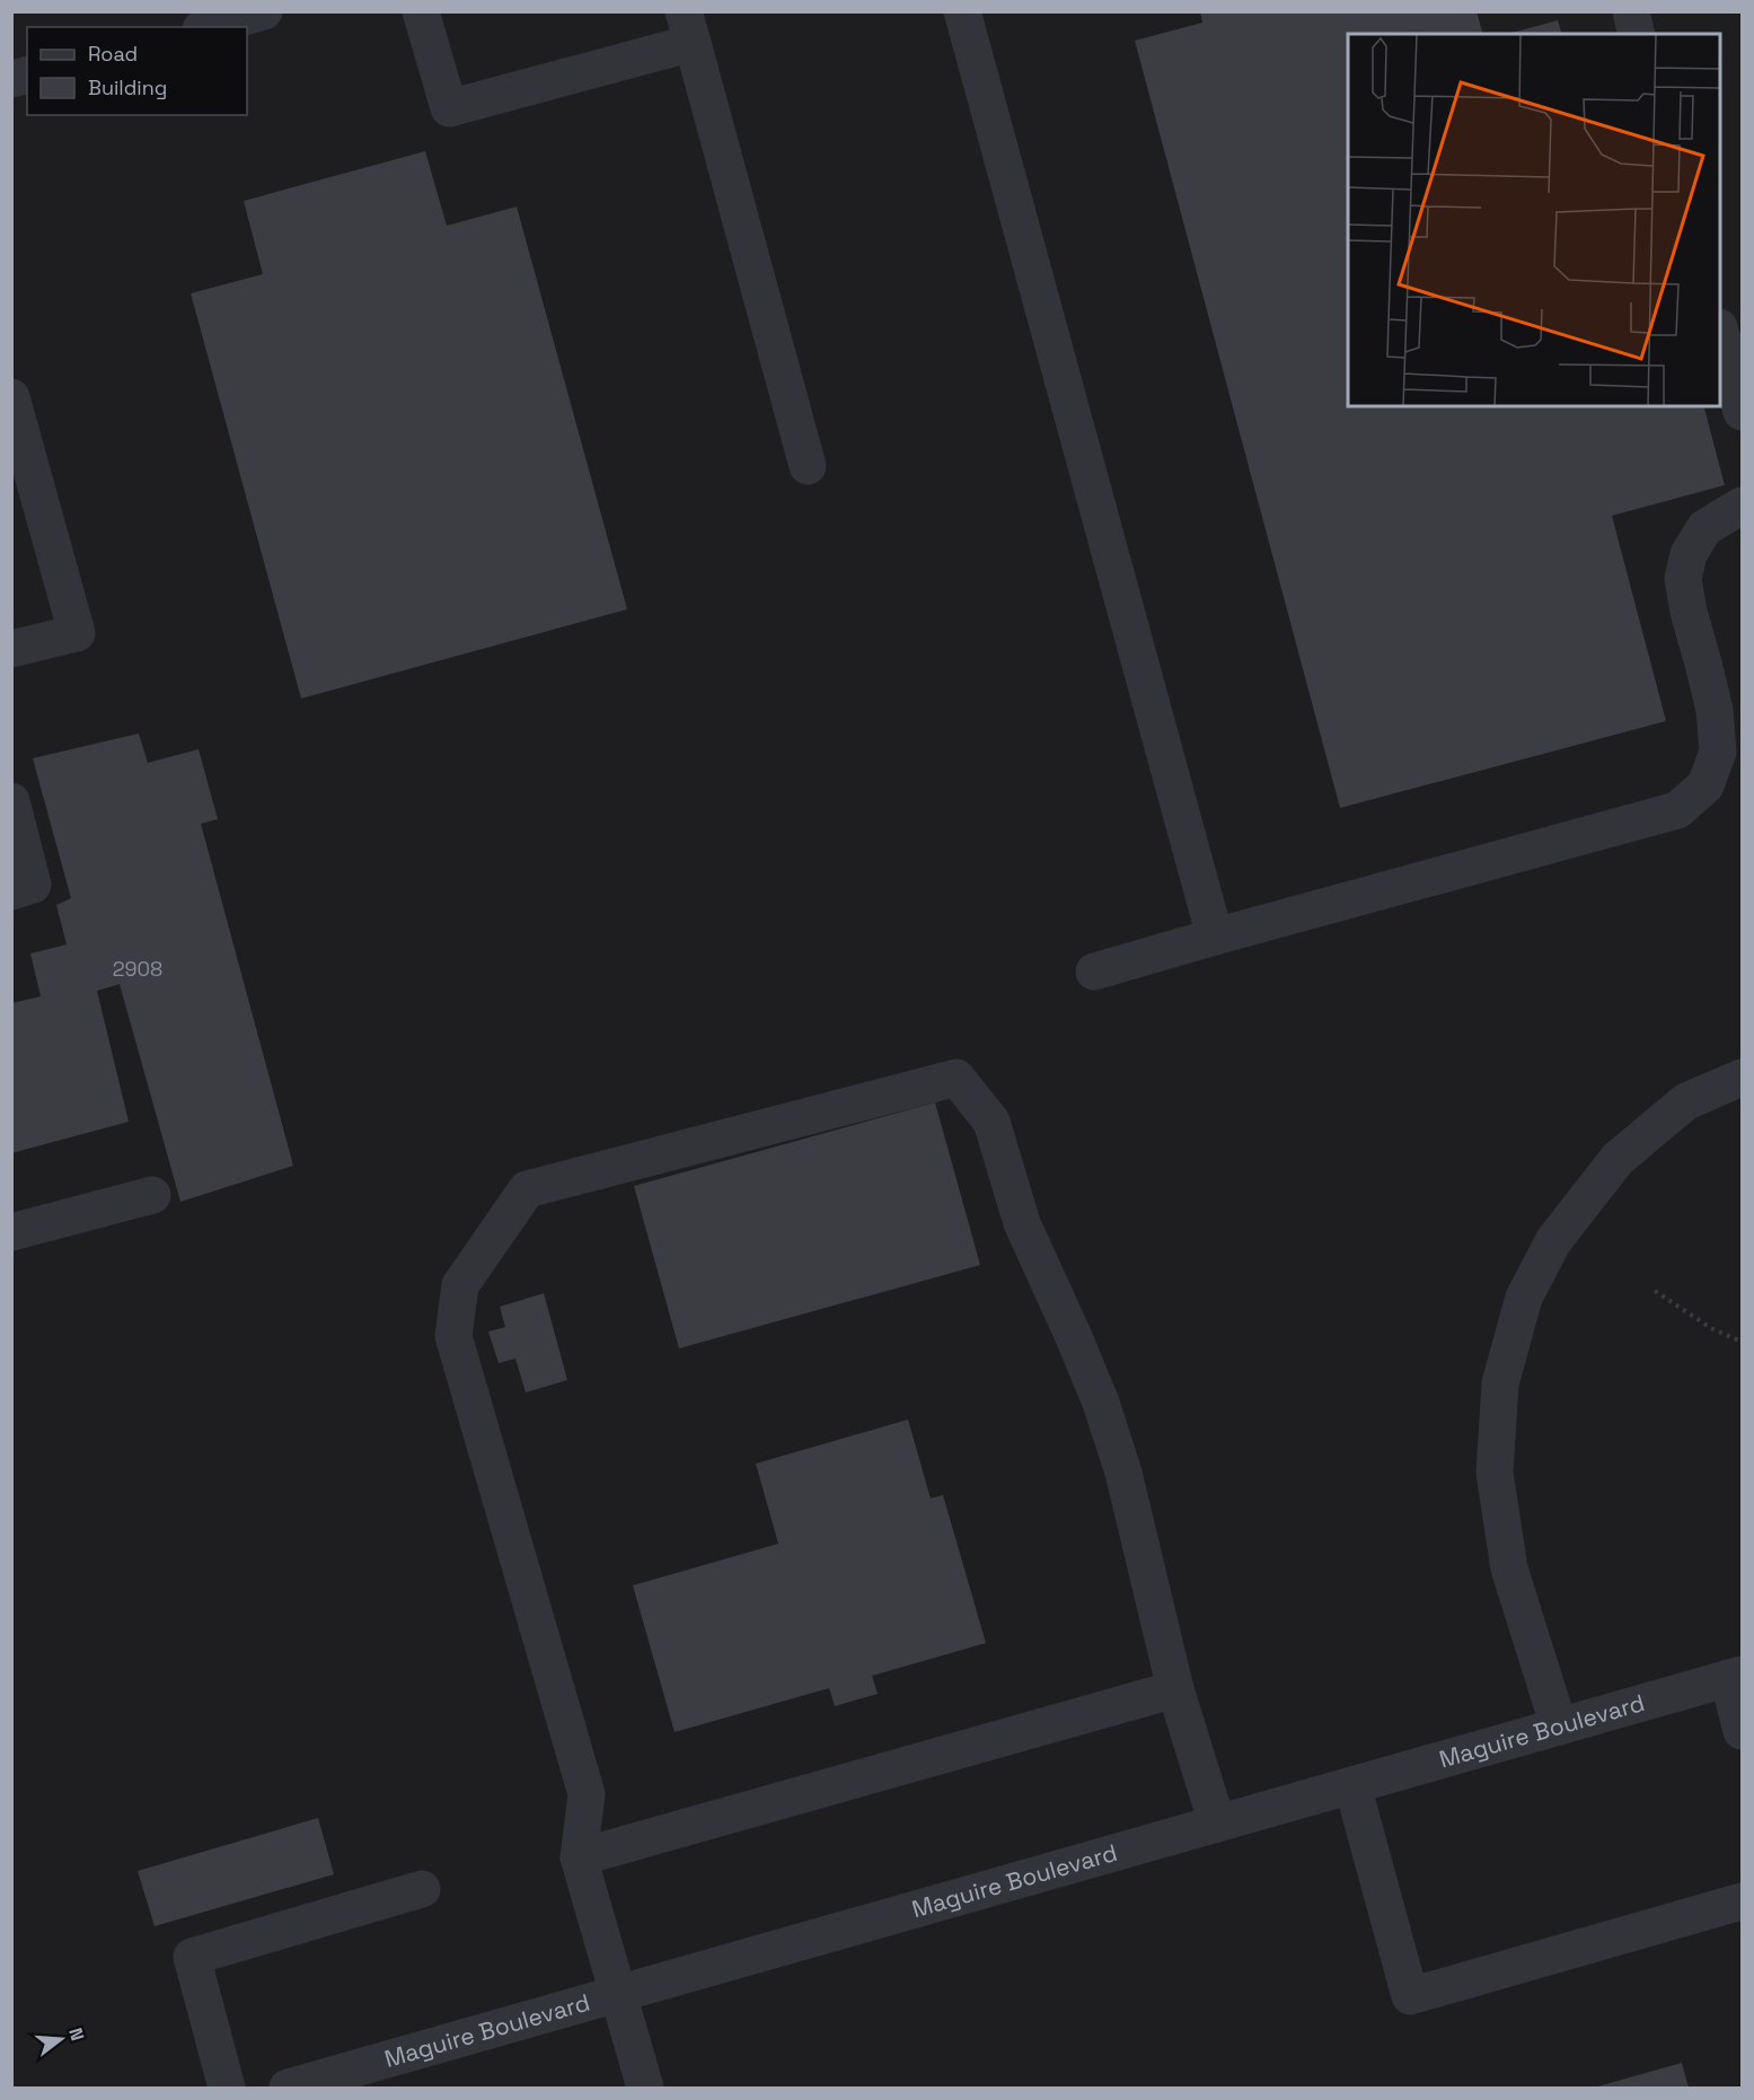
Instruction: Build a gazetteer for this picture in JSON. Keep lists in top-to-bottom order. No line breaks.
{"streets":{"street":["Maguire Boulevard"]},"house_numbers":["2908"],"legend":["Road","Building"],"north":"right"}
